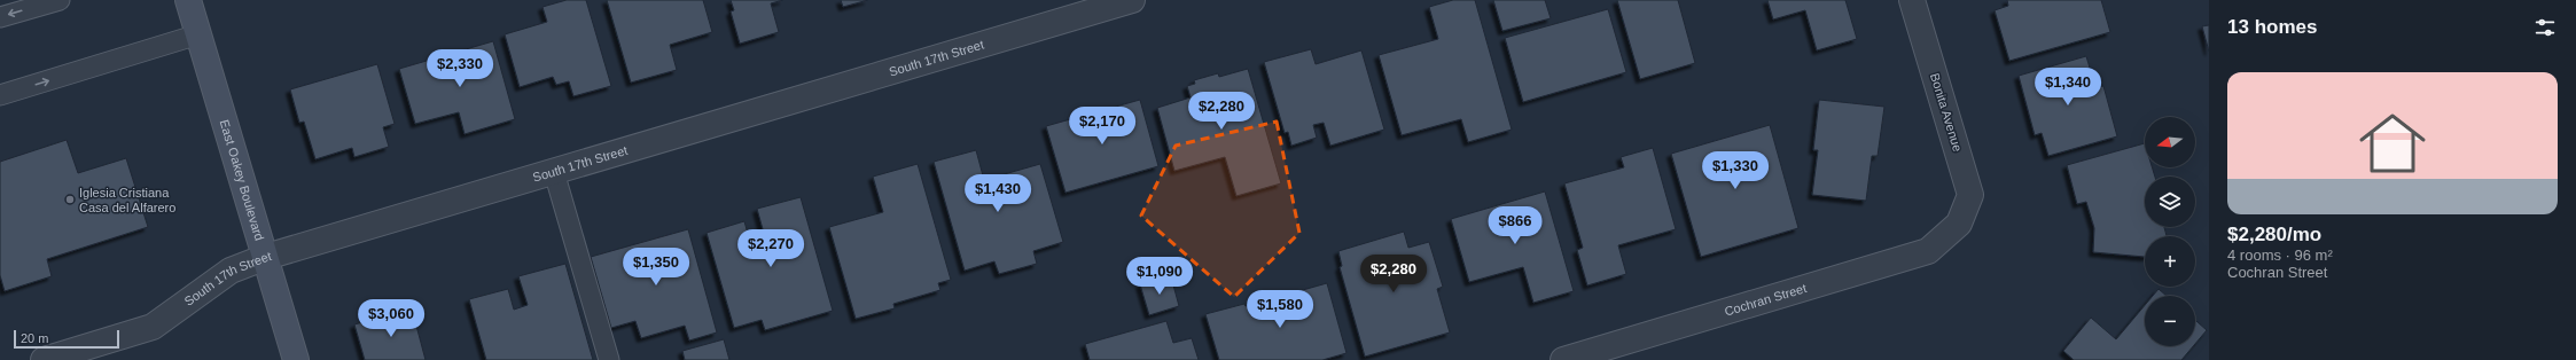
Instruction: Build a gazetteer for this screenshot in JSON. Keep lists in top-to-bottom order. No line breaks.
{"streets":{"street":["South 17th Street","Bonita Avenue","East Oakey Boulevard","Cochran Street"]},"crossings":[["South 17th Street","East Oakey Boulevard"],["Bonita Avenue","Cochran Street"]],"places":["Iglesia Cristiana Casa del Alfarero"],"scale_bar":"20 m","north":"left","page":{"heading":"13 homes","price":["$2,330","$1,340","$2,280","$2,170","$1,330","$1,430","$866","$2,270","$1,350","$2,280","$1,090","$1,580","$3,060"],"list":[{"name":"$2,280/mo","note":"4 rooms · 96 m² · Cochran Street"}],"map_buttons":["+","−"],"scale":"20 m"}}
